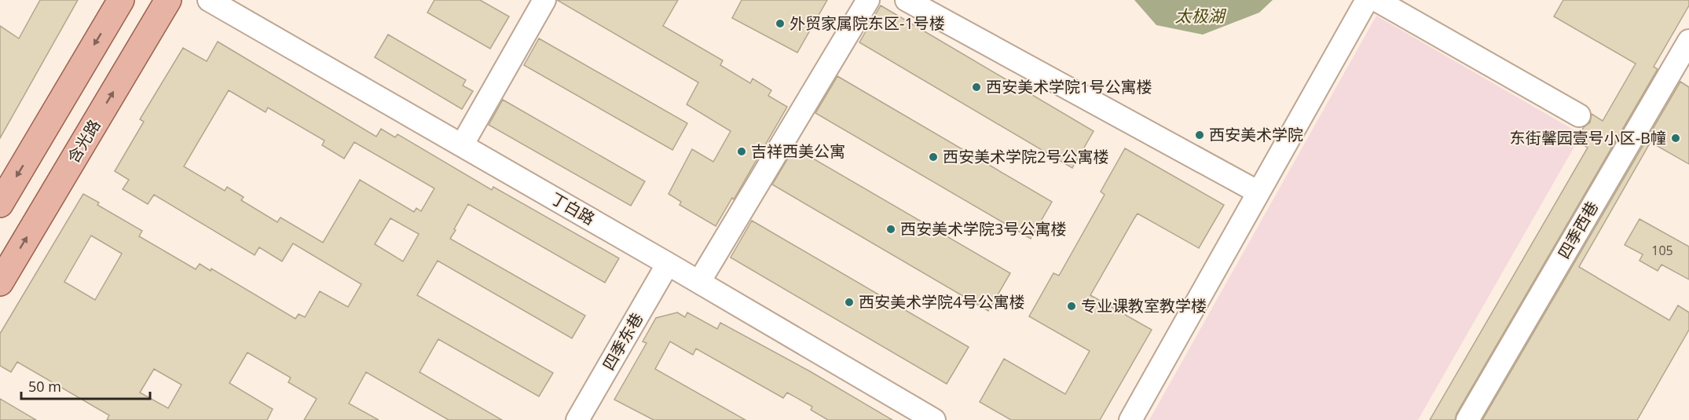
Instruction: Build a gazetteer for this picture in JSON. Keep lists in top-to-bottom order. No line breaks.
{"streets":{"main road":["含光路"],"street":["丁白路","四季西巷","四季东巷"]},"crossings":[["丁白路","四季东巷"]],"water":["太极湖"],"places":["外贸家属院东区-1号楼","西安美术学院1号公寓楼","西安美术学院","东街馨园壹号小区-B幢","吉祥西美公寓","西安美术学院2号公寓楼","西安美术学院3号公寓楼","西安美术学院4号公寓楼","专业课教室教学楼"],"house_numbers":["105"],"scale_bar":"50 m"}
